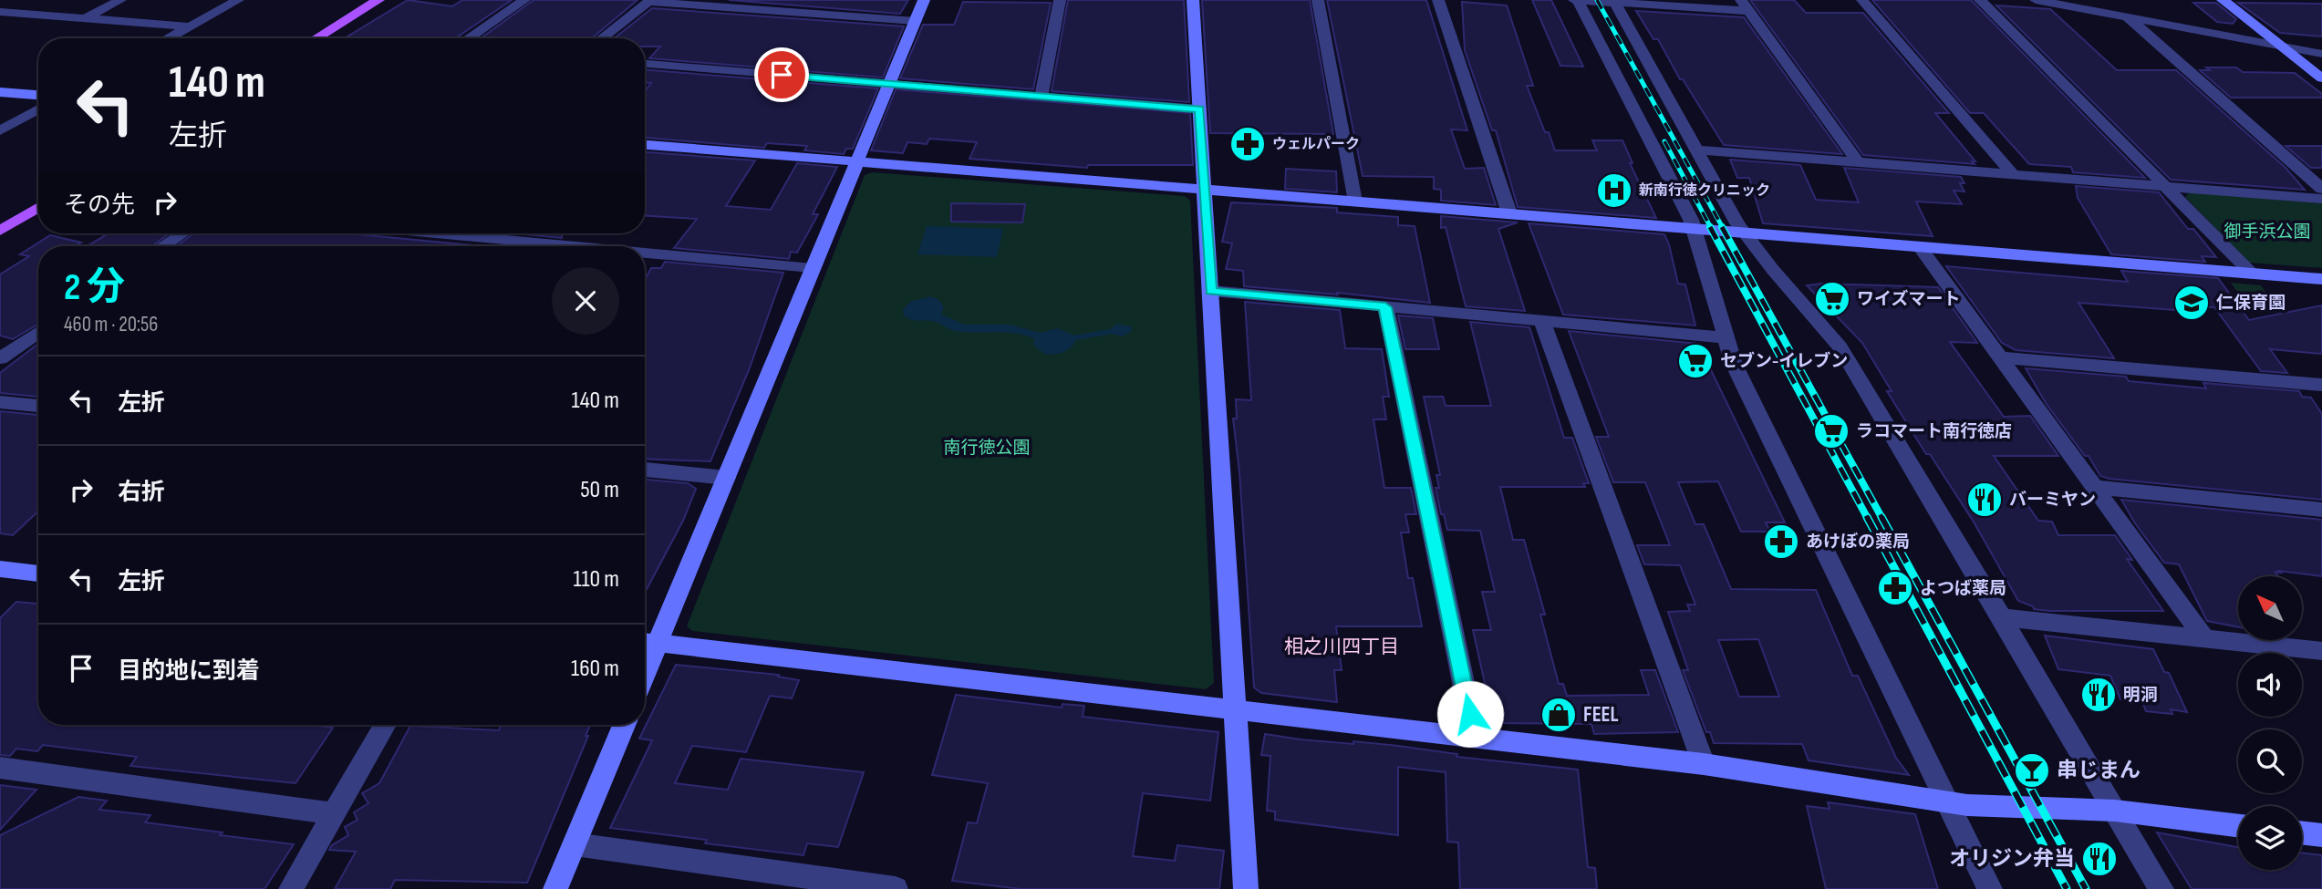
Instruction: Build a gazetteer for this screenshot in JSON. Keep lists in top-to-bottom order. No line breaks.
{"districts":["相之川四丁目"],"parks":["御手浜公園","南行徳公園"],"places":{"pharmacy":["ウェルパーク","あけぼの薬局","よつば薬局"],"hospital":["新南行徳クリニック"],"supermarket":["ワイズマート","セブン-イレブン","ラコマート南行徳店"],"school or university":["仁保育園"],"restaurant":["バーミヤン","明洞","オリジン弁当"],"shop":["FEEL"],"bar":["串じまん"]},"north":"top left","page":{"turn":["140 m","左折"],"then":"その先","heading":["2 分","460 m · 20:56"],"list":[{"name":"左折","value":"140 m"},{"name":"右折","value":"50 m"},{"name":"左折","value":"110 m"},{"name":"目的地に到着","value":"160 m"}]}}
